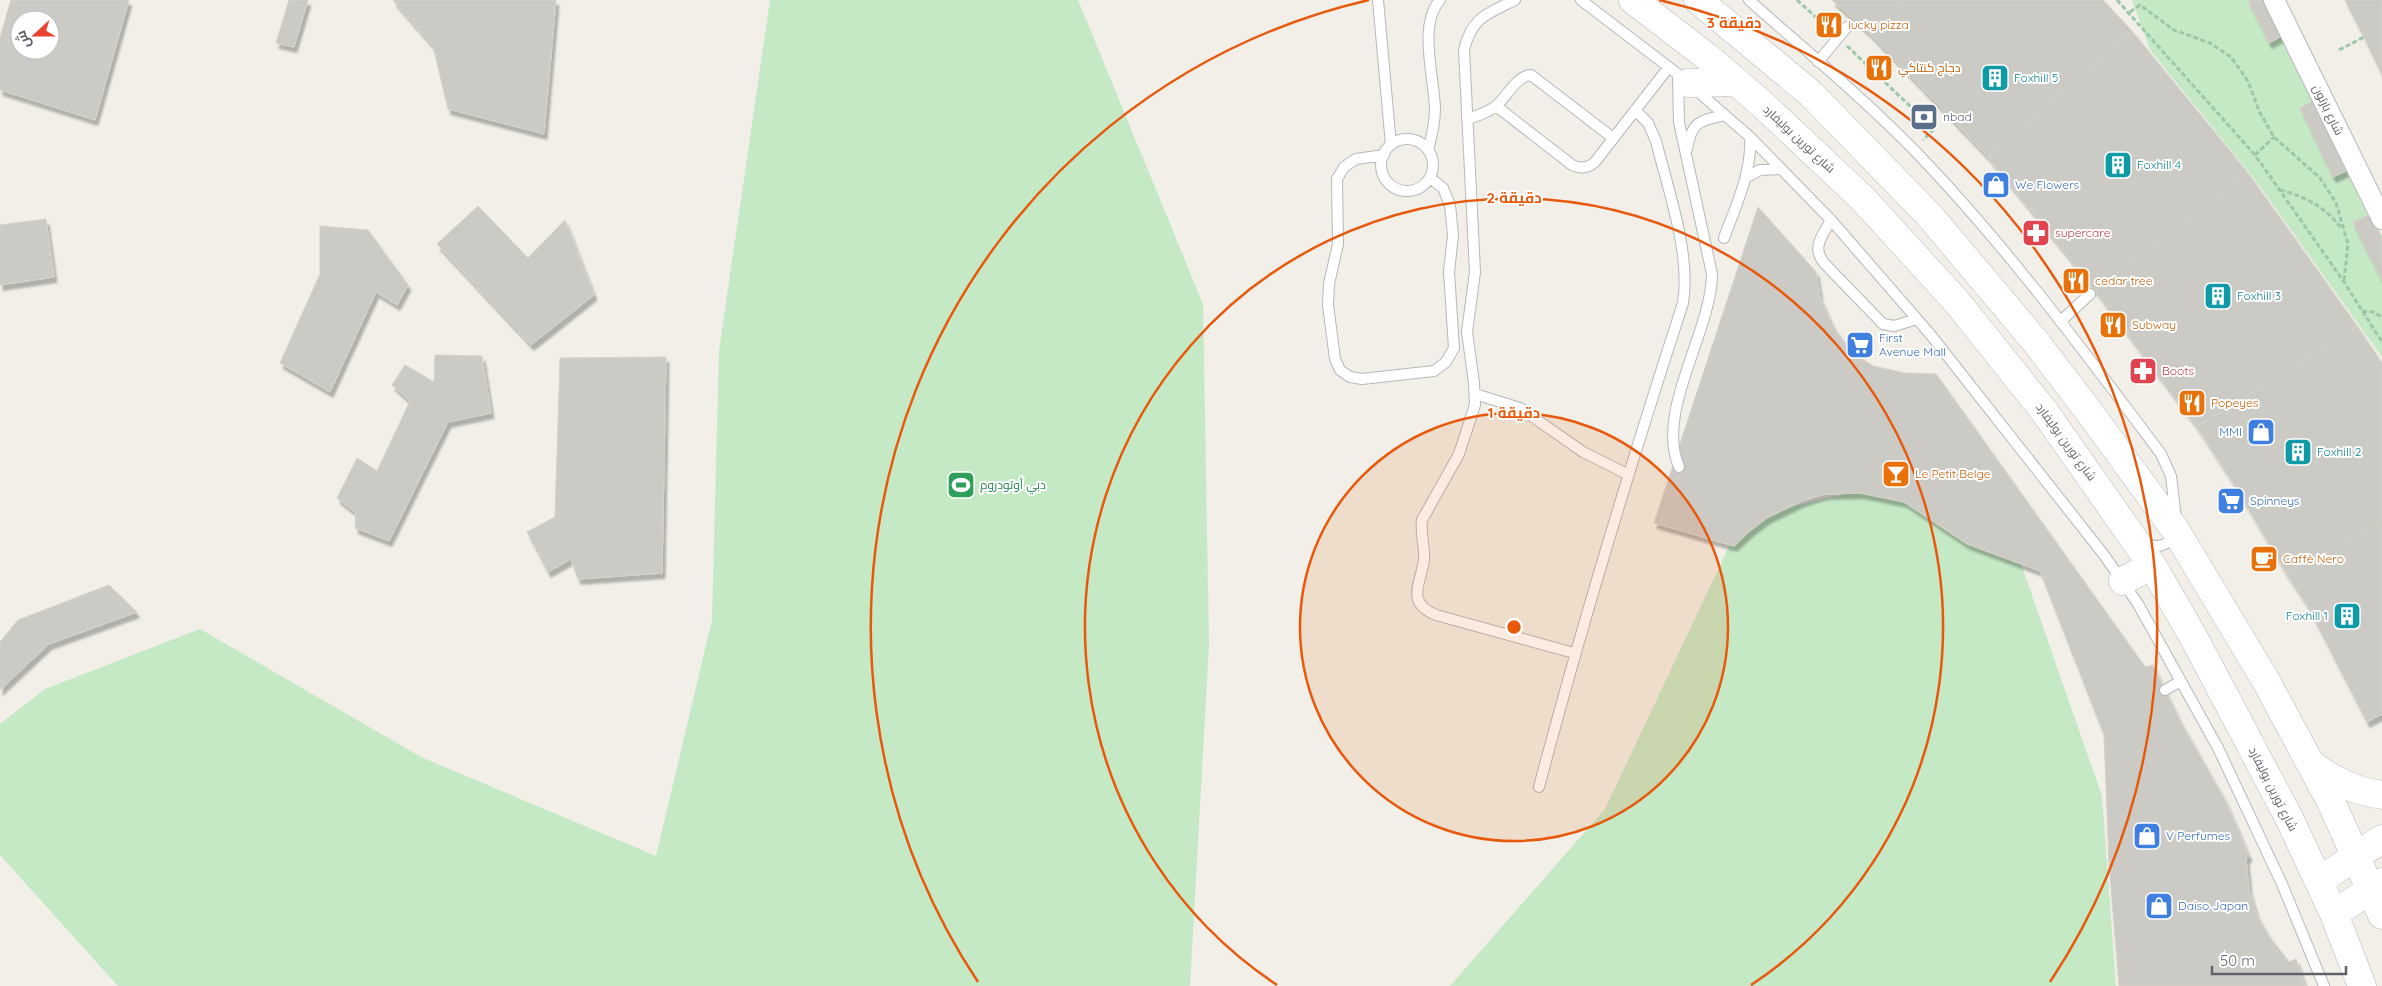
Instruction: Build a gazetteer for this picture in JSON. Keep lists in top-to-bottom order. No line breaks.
{"streets":{"main road":["شارع تورين بوليفارد"],"street":["شارع بارتون"]},"places":{"restaurant":["lucky pizza","دجاج كنتاكي","cedar tree","Subway","Popeyes"],"building":["Foxhill 5","Foxhill 4","Foxhill 3","Foxhill 2","Foxhill 1"],"bank":["nbad"],"shop":["We Flowers","MMI","V Perfumes","Daiso Japan"],"pharmacy":["supercare","Boots"],"supermarket":["First Avenue Mall","Spinneys"],"bar":["Le Petit Belge"],"sports":["دبي أوتودروم"],"cafe":["Caffè Nero"]},"scale_bar":"50 m","north":"left","rings":["3 دقيقة","2 دقيقة","1 دقيقة"]}
